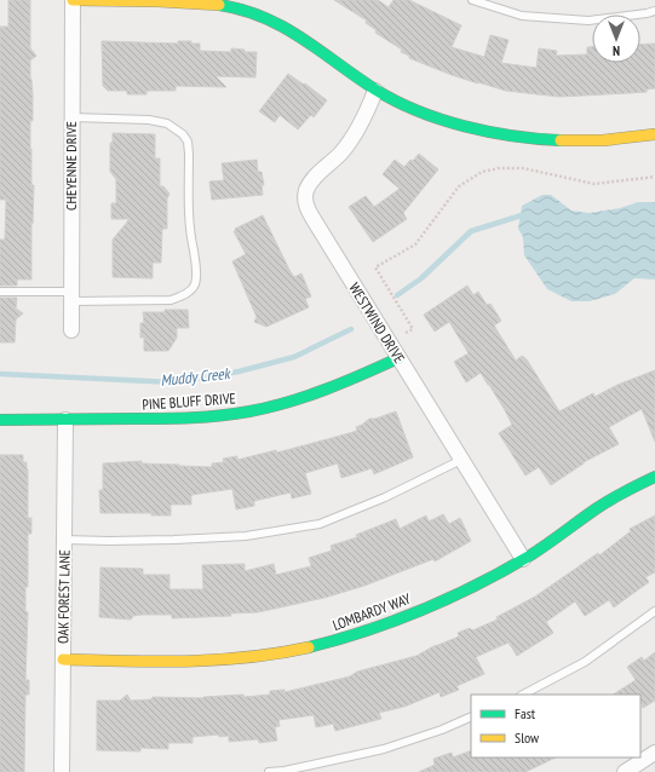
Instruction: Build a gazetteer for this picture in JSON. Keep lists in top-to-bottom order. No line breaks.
{"streets":{"street":["CHEYENNE DRIVE","WESTWIND DRIVE","PINE BLUFF DRIVE","OAK FOREST LANE","LOMBARDY WAY"]},"crossings":[["WESTWIND DRIVE","PINE BLUFF DRIVE"],["WESTWIND DRIVE","LOMBARDY WAY"],["PINE BLUFF DRIVE","OAK FOREST LANE"],["OAK FOREST LANE","LOMBARDY WAY"]],"water":["Muddy Creek"],"legend":["Fast","Slow"],"north":"bottom"}
